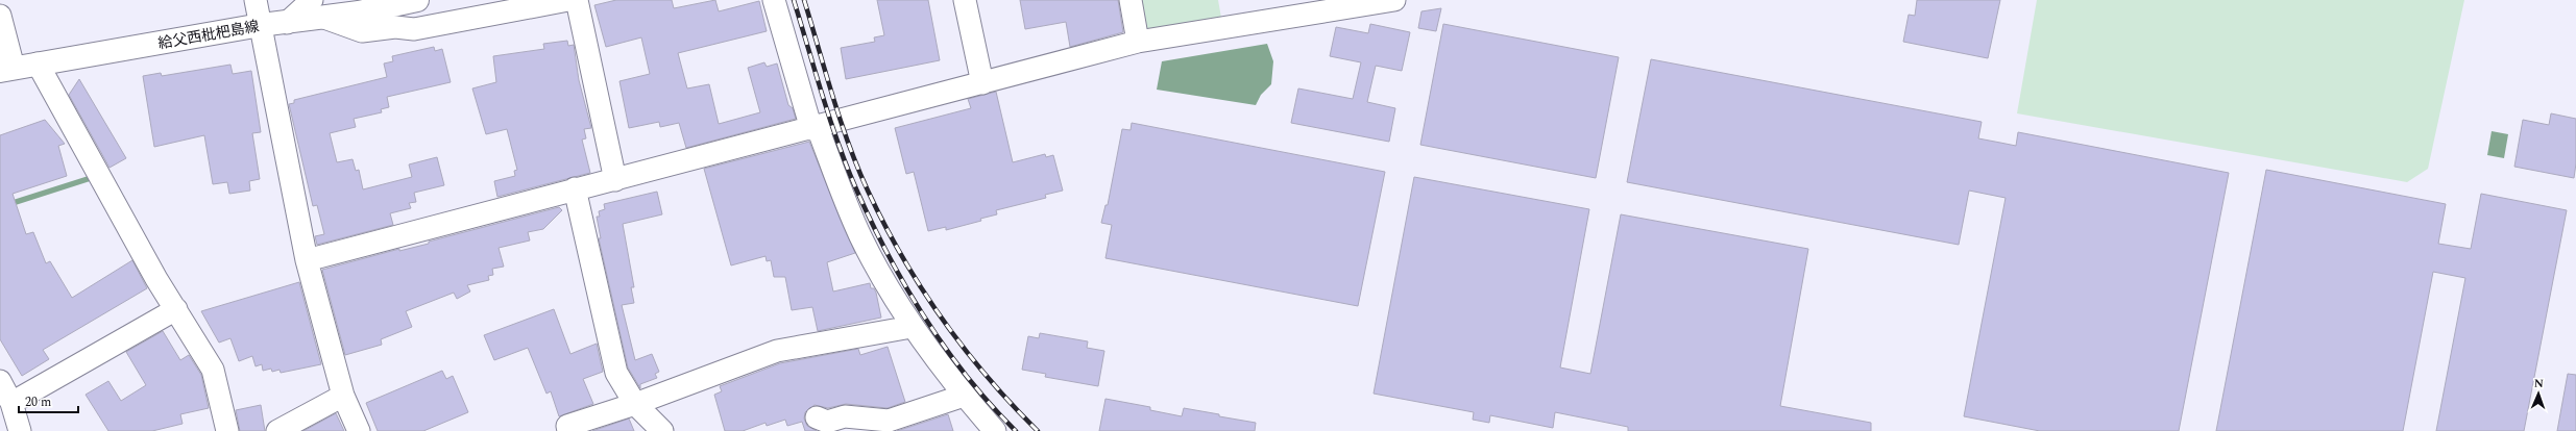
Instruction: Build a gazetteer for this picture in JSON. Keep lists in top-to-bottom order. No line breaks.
{"streets":{"main road":["給父西枇杷島線"]},"scale_bar":"20 m","north":"top"}
